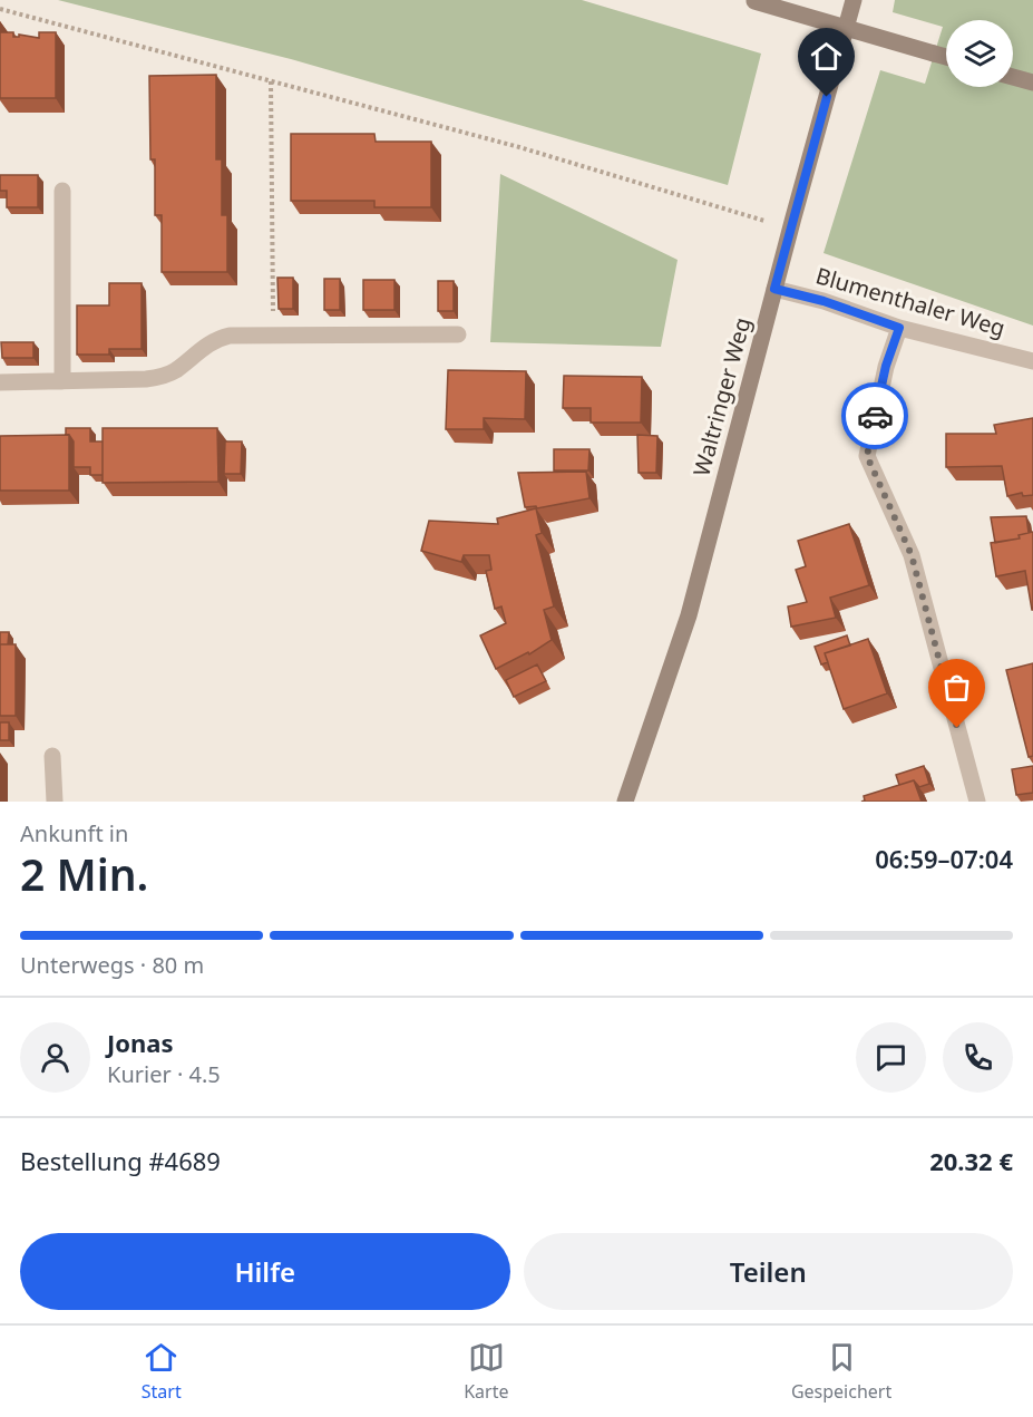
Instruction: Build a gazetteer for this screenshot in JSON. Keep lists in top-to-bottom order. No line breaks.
{"streets":{"street":["Blumenthaler Weg","Waltringer Weg"]},"crossings":[["Blumenthaler Weg","Waltringer Weg"]],"page":{"heading":["2 Min.","Ankunft in","06:59–07:04"],"panel":["Jonas","Kurier · 4.5","Bestellung #4689","20.32 €"],"bar":"Unterwegs · 80 m","buttons":["Hilfe","Teilen"],"tabs":["Start","Karte","Gespeichert"]}}
